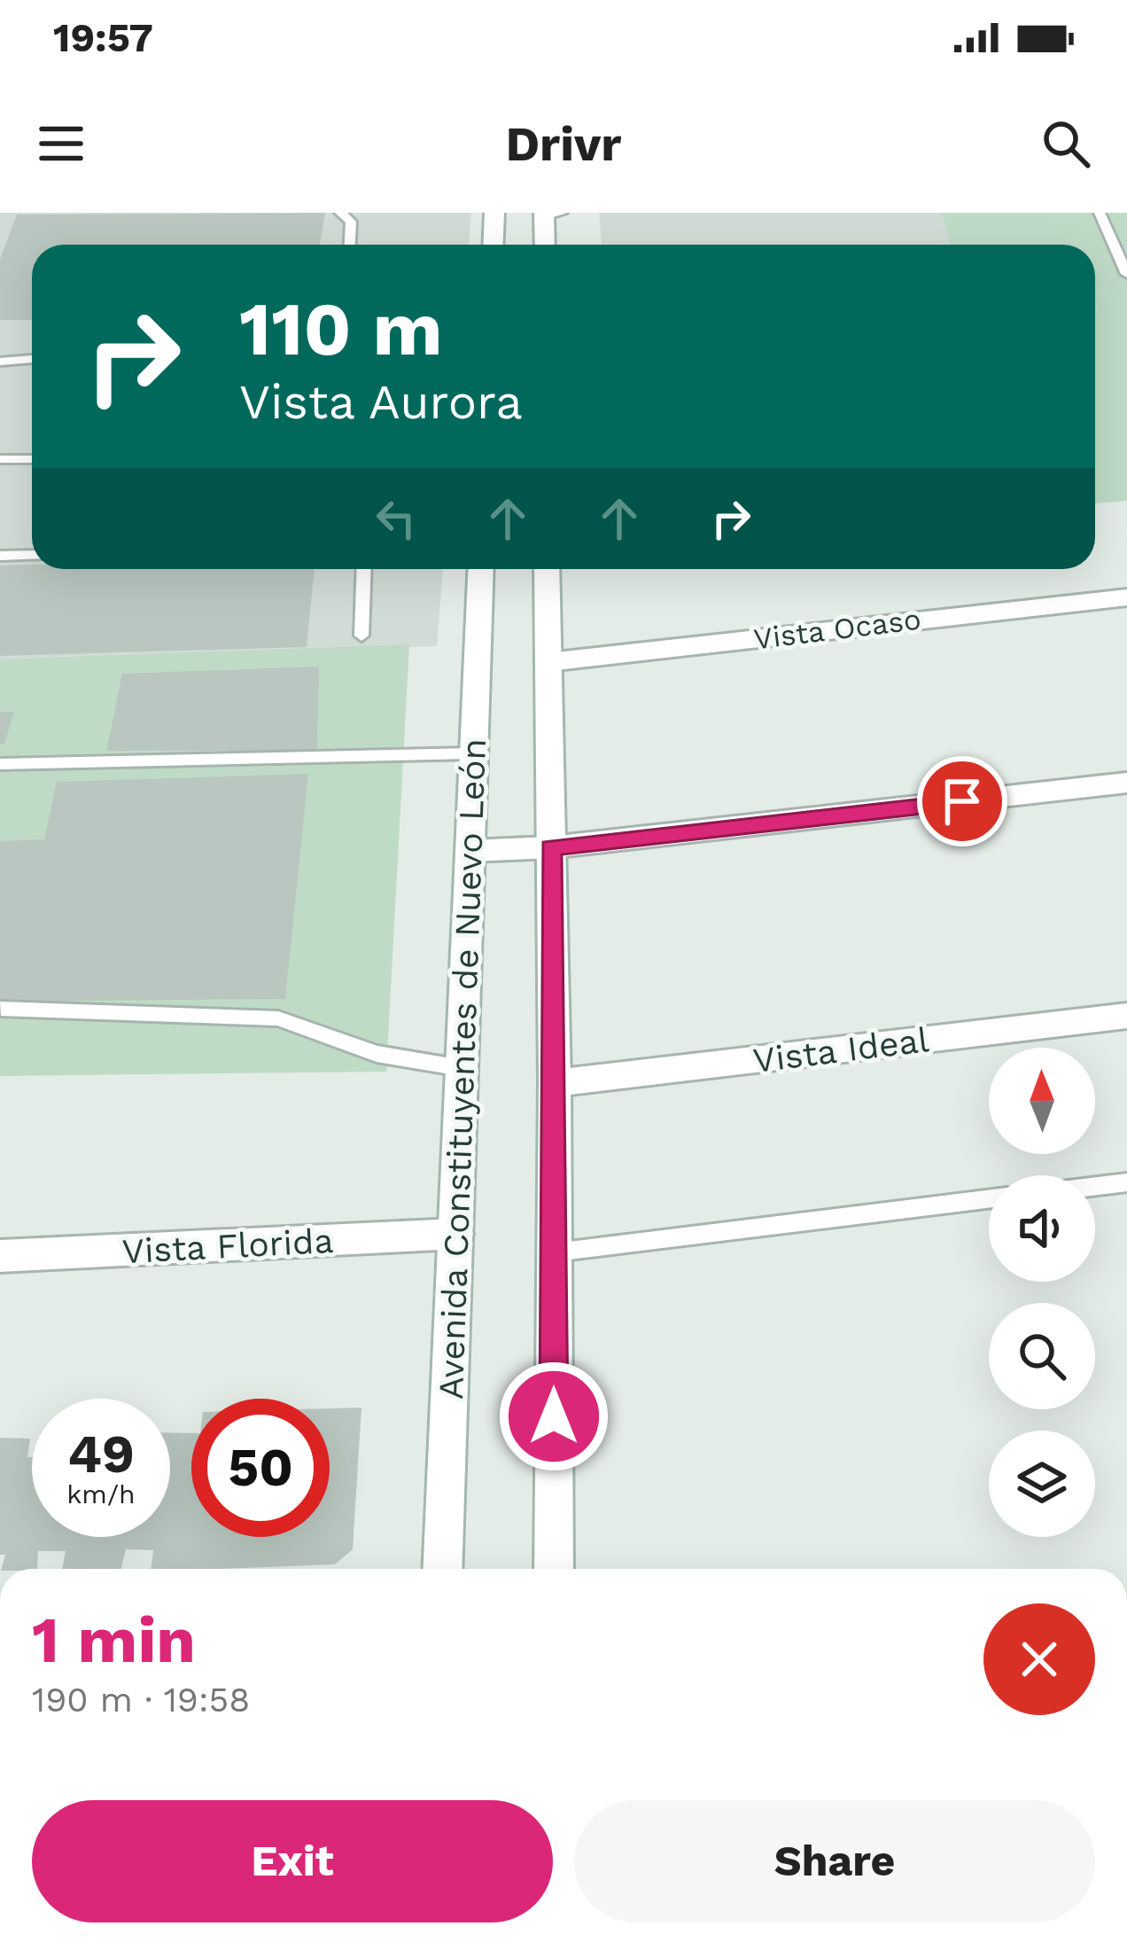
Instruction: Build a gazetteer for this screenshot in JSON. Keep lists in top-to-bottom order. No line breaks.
{"streets":{"main road":["Vista Ocaso","Vista Ideal","Avenida Constituyentes de Nuevo León","Vista Florida"]},"crossings":[["Avenida Constituyentes de Nuevo León","Vista Florida"]],"north":"top","page":{"status":"19:57","header":"Drivr","turn":["110 m","Vista Aurora"],"speed":"49 km/h","limit":"50","heading":["1 min","190 m · 19:58"],"buttons":["Exit","Share"]}}
